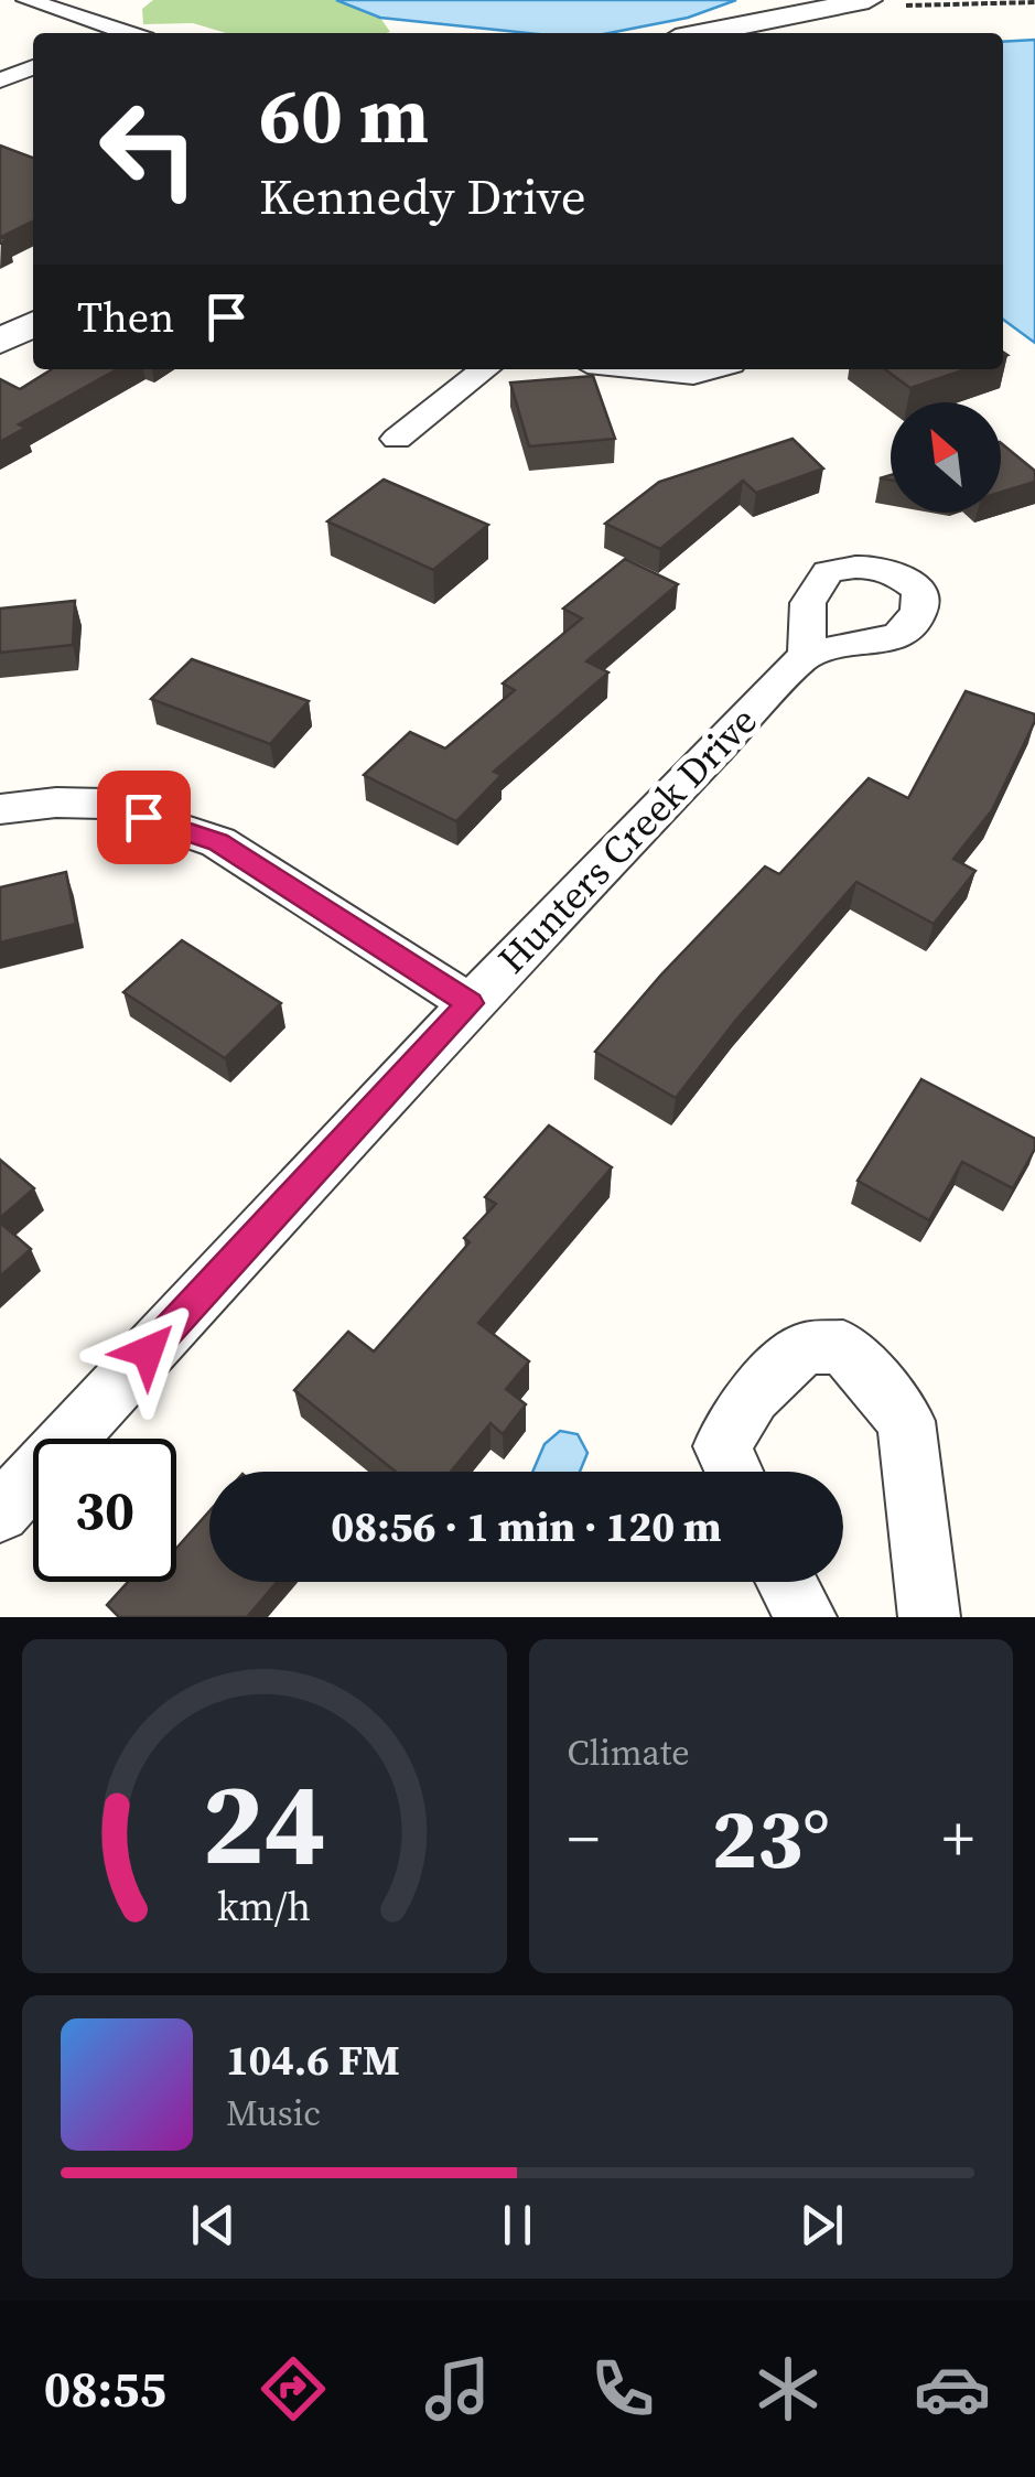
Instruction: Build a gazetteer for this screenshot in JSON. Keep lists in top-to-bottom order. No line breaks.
{"streets":{"street":["Hunters Creek Drive"]},"north":"top left","page":{"turn":["60 m","Kennedy Drive"],"then":"Then","limit":"30","trip":"08:56 · 1 min · 120 m","tile":"Climate","heat":["−","23°","+"],"song":["104.6 FM","Music"],"tabs":"08:55","gauge":["24","km/h"]}}
